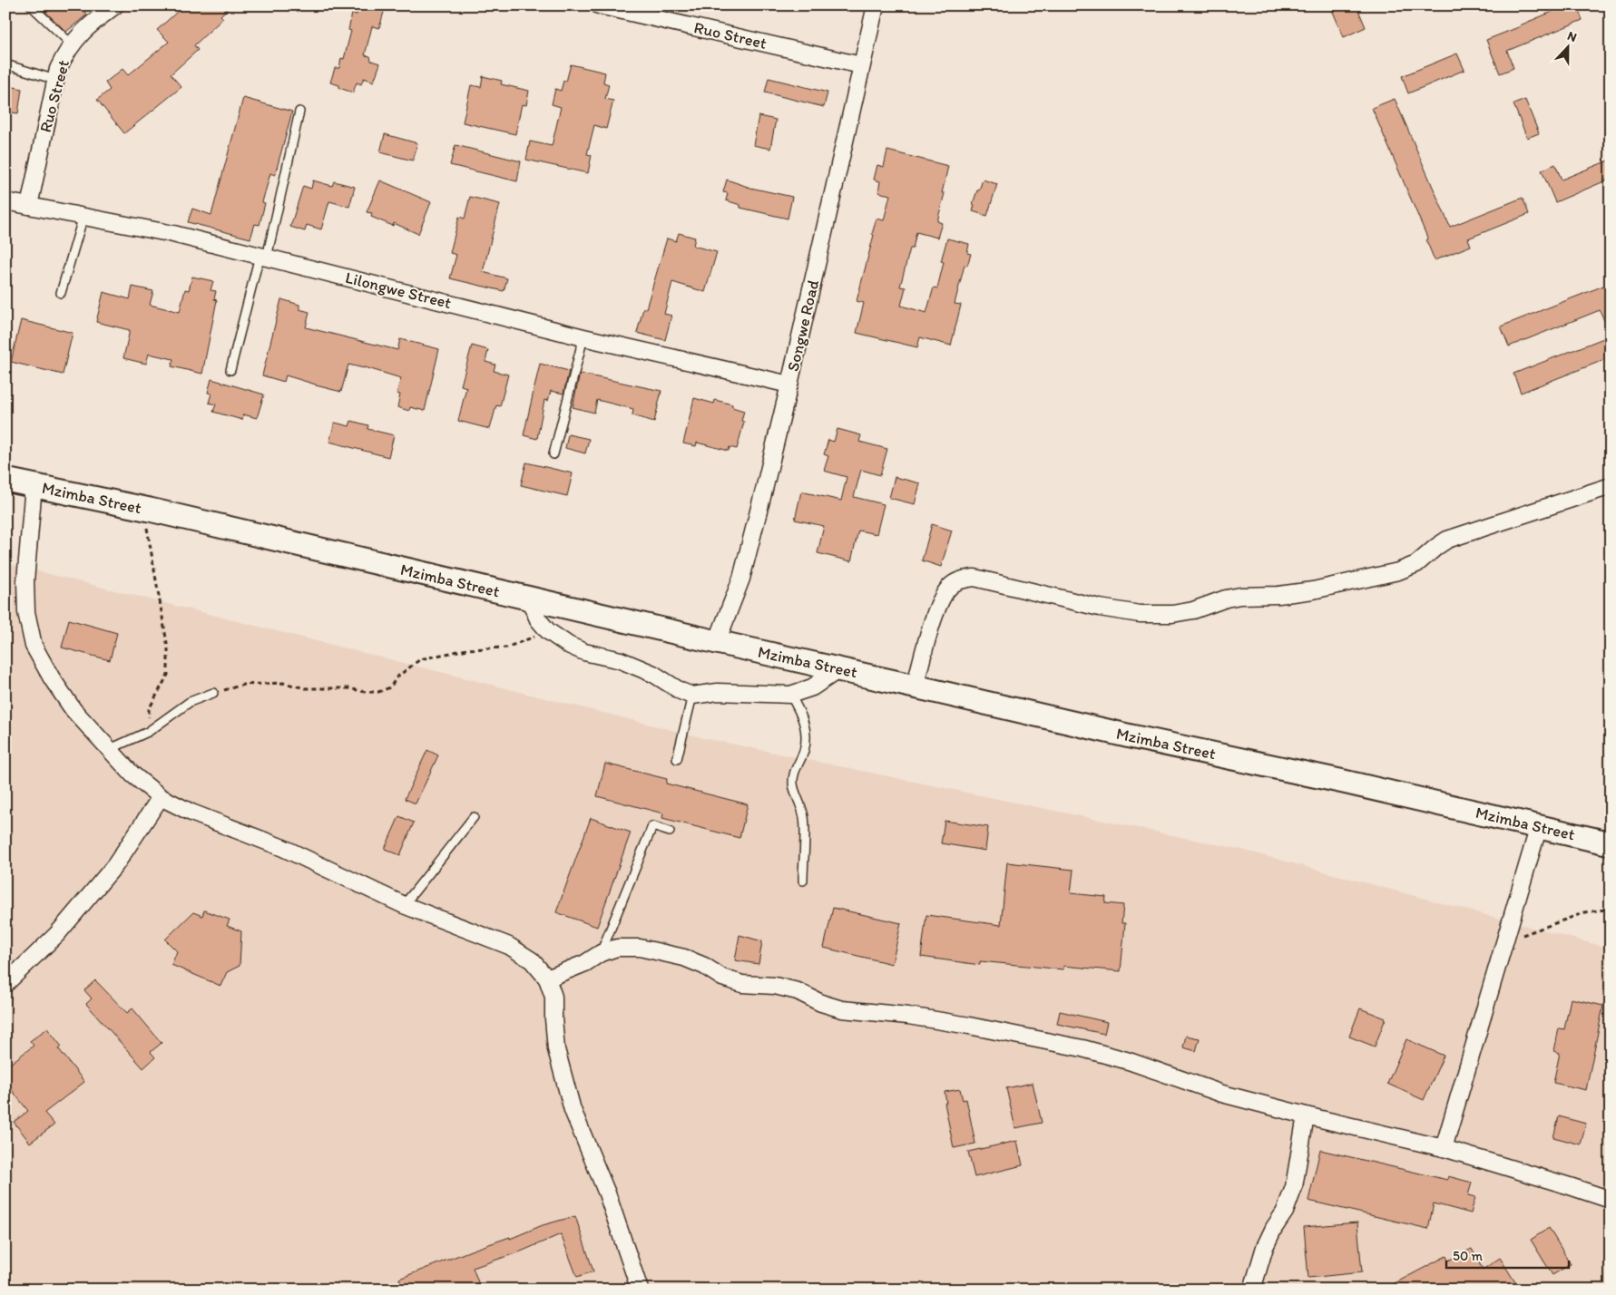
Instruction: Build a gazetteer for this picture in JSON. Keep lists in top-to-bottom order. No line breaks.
{"streets":{"main road":["Mzimba Street"],"street":["Ruo Street","Lilongwe Street","Songwe Road"]},"crossings":[["Ruo Street","Lilongwe Street"],["Ruo Street","Songwe Road"],["Lilongwe Street","Songwe Road"],["Songwe Road","Mzimba Street"]],"scale_bar":"50 m","north":"top"}
